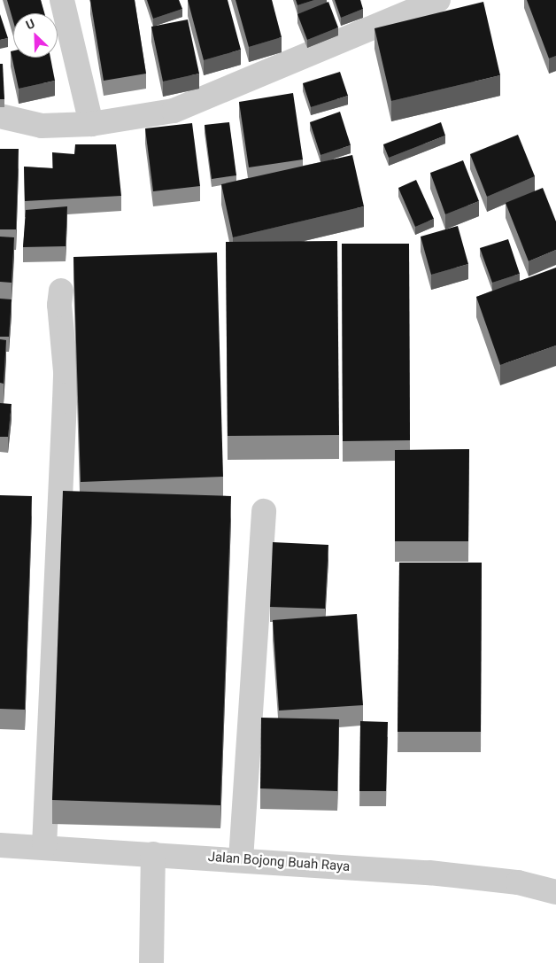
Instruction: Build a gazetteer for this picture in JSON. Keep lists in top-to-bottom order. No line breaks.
{"streets":{"street":["Jalan Bojong Buah Raya"]},"north":"top left"}
